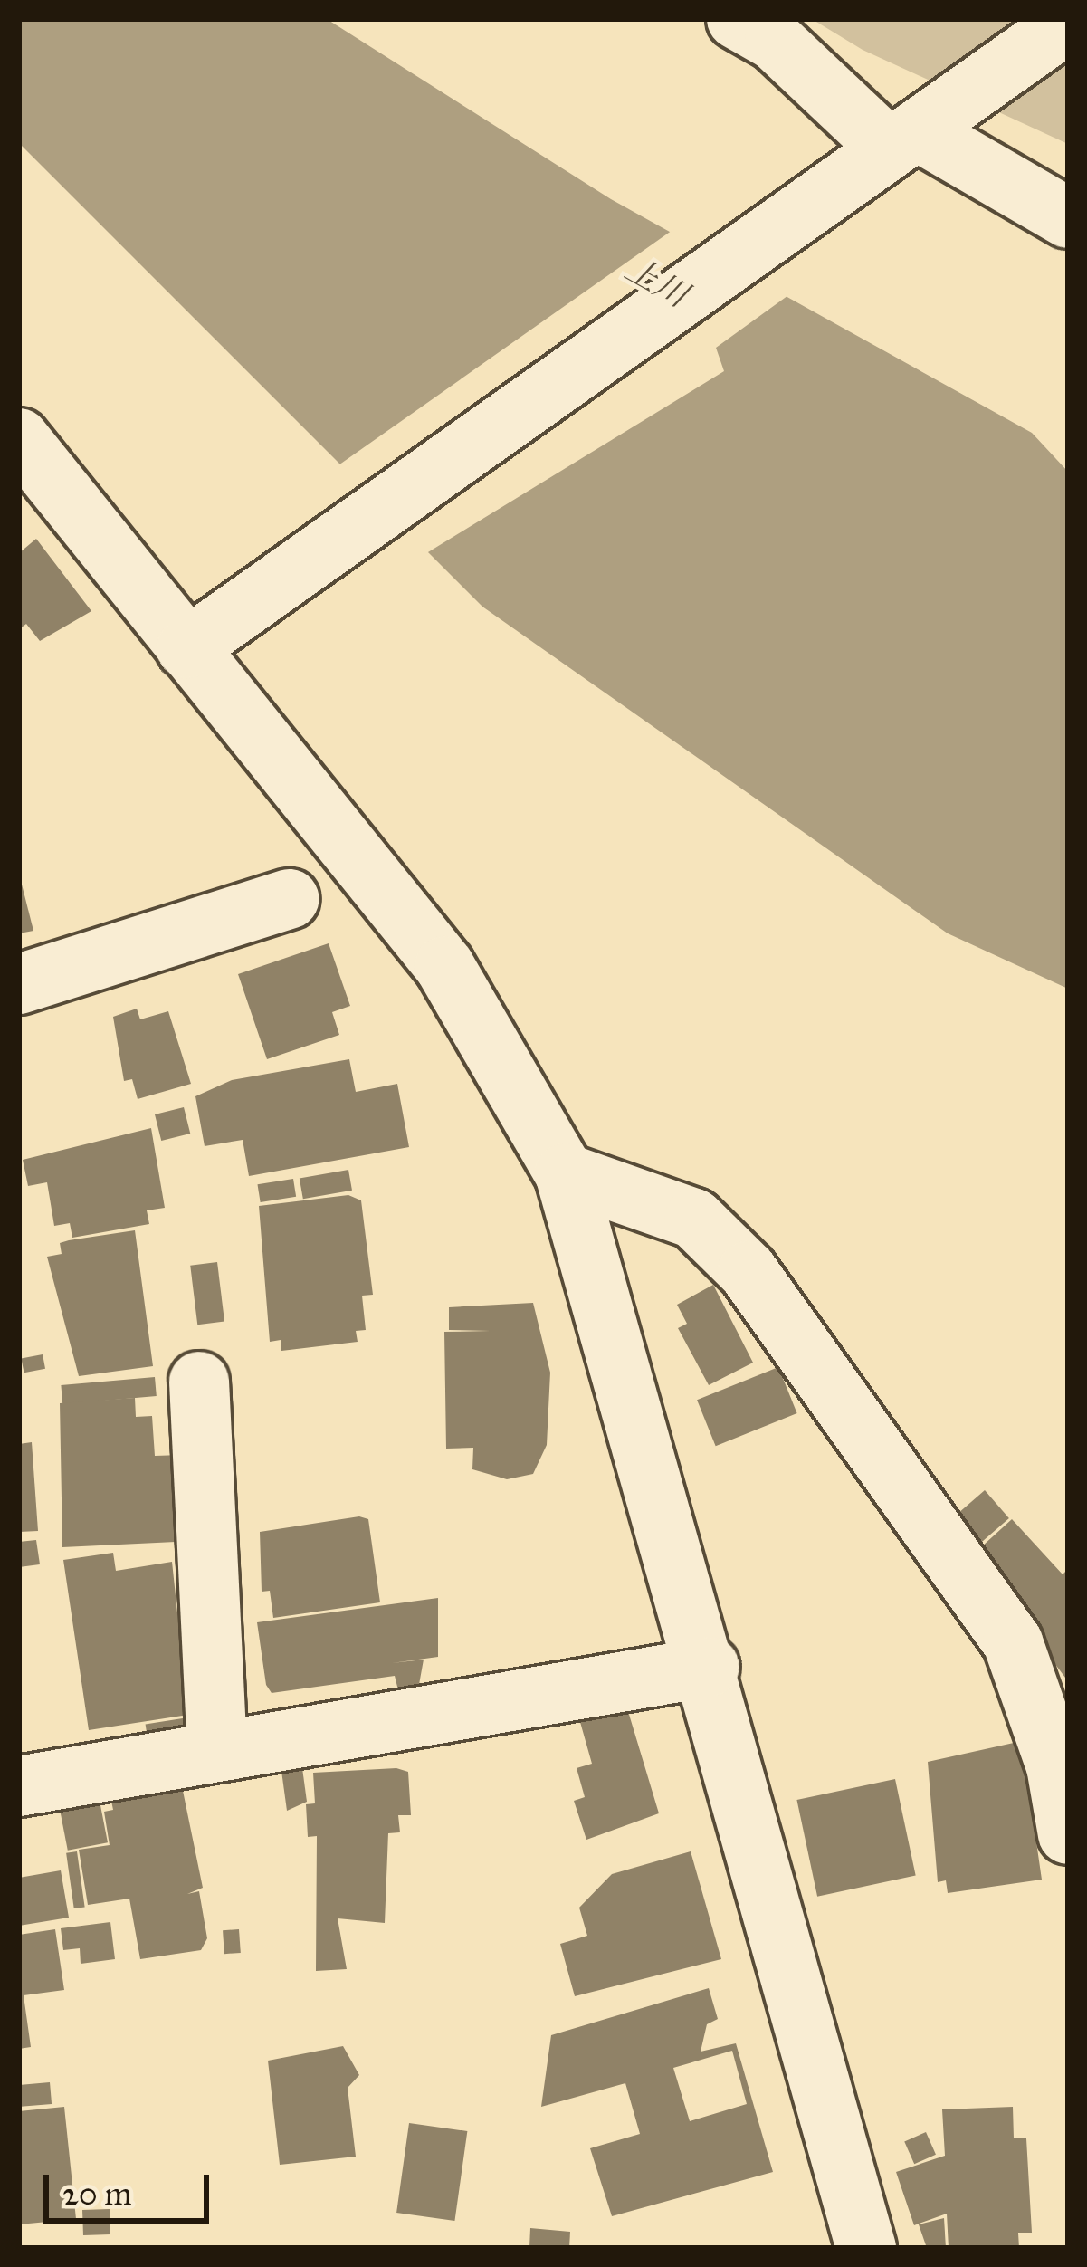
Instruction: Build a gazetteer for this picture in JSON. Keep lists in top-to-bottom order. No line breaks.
{"water":["上川"],"scale_bar":"20 m"}
